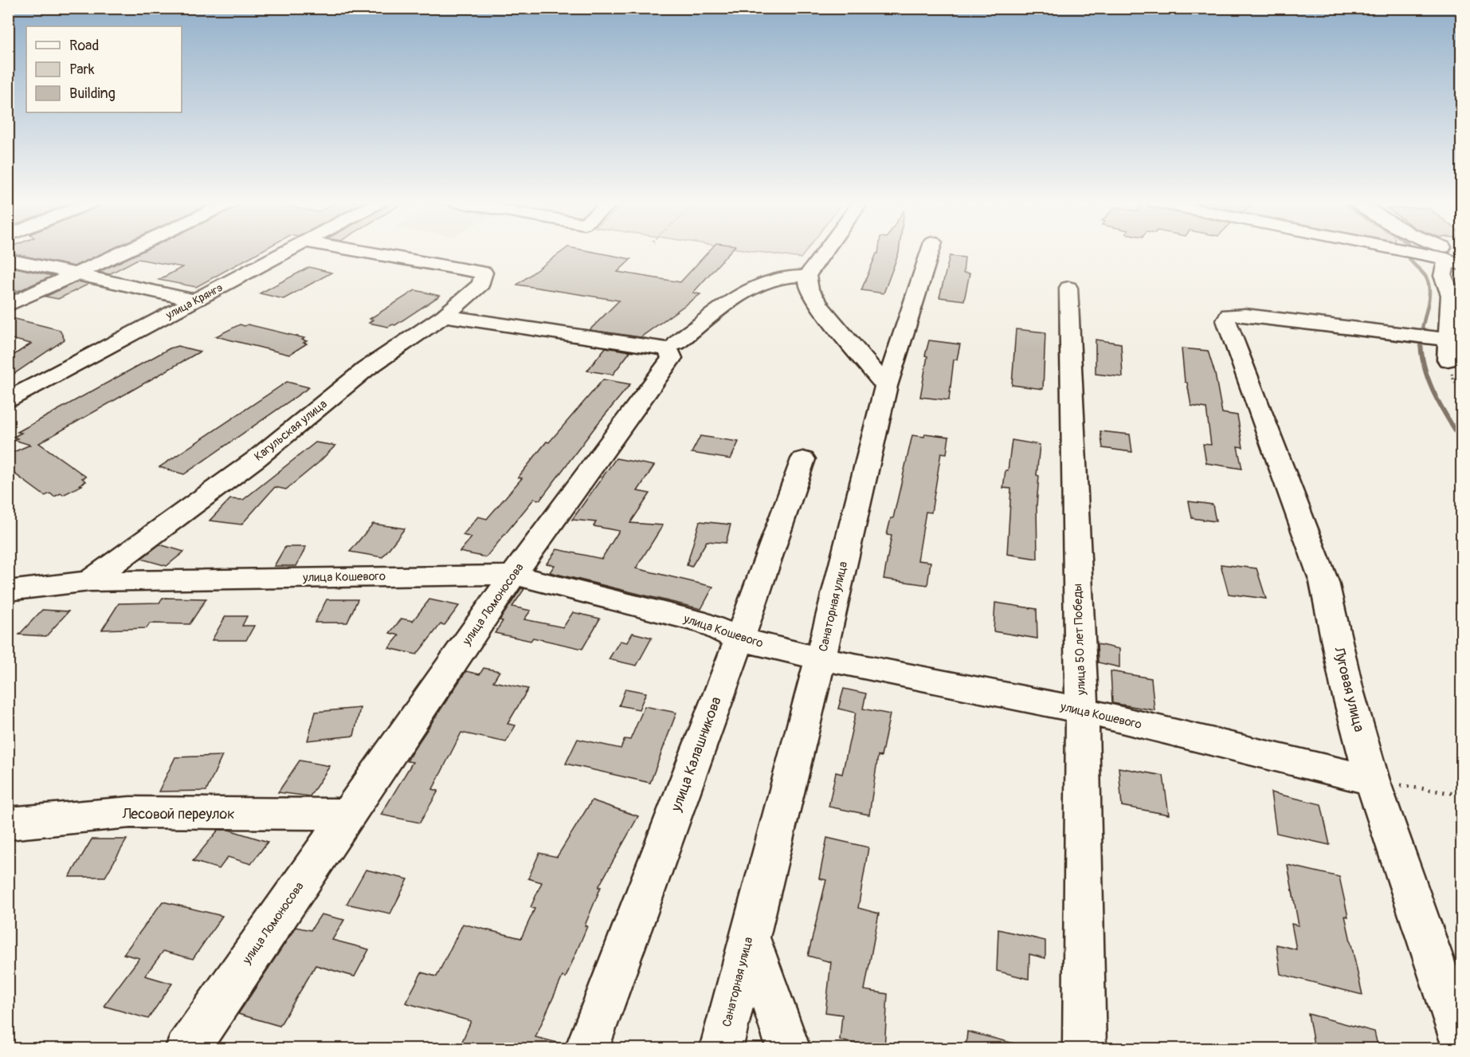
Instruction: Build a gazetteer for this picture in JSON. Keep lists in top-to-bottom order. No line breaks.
{"streets":{"street":["улица Крянгэ","Кагульская улица","улица Кошевого","улица Ломоносова","Санаторная улица","улица 50 лет Победы","Луговая улица","улица Калашникова","Лесовой переулок"]},"crossings":[["Кагульская улица","улица Кошевого"],["Кагульская улица","улица Ломоносова"],["улица Кошевого","улица Ломоносова"],["улица Кошевого","Санаторная улица"],["улица Кошевого","улица 50 лет Победы"],["улица Кошевого","Луговая улица"],["улица Кошевого","улица Калашникова"],["улица Ломоносова","Лесовой переулок"]],"legend":["Road","Park","Building"]}
